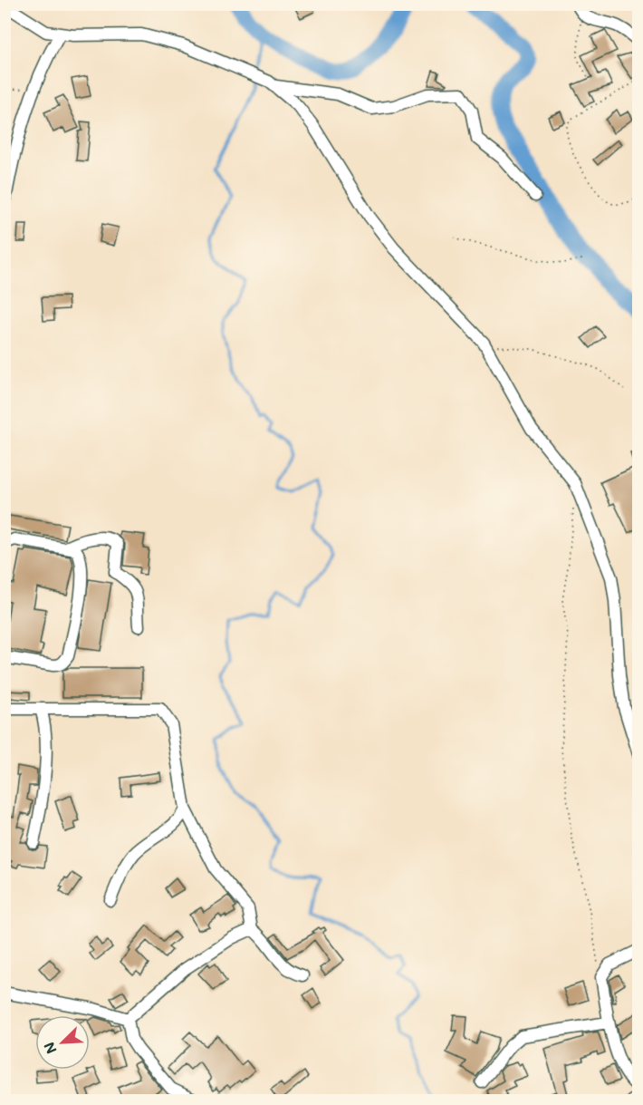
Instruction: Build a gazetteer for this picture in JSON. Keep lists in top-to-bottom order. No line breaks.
{"north":"bottom left"}
